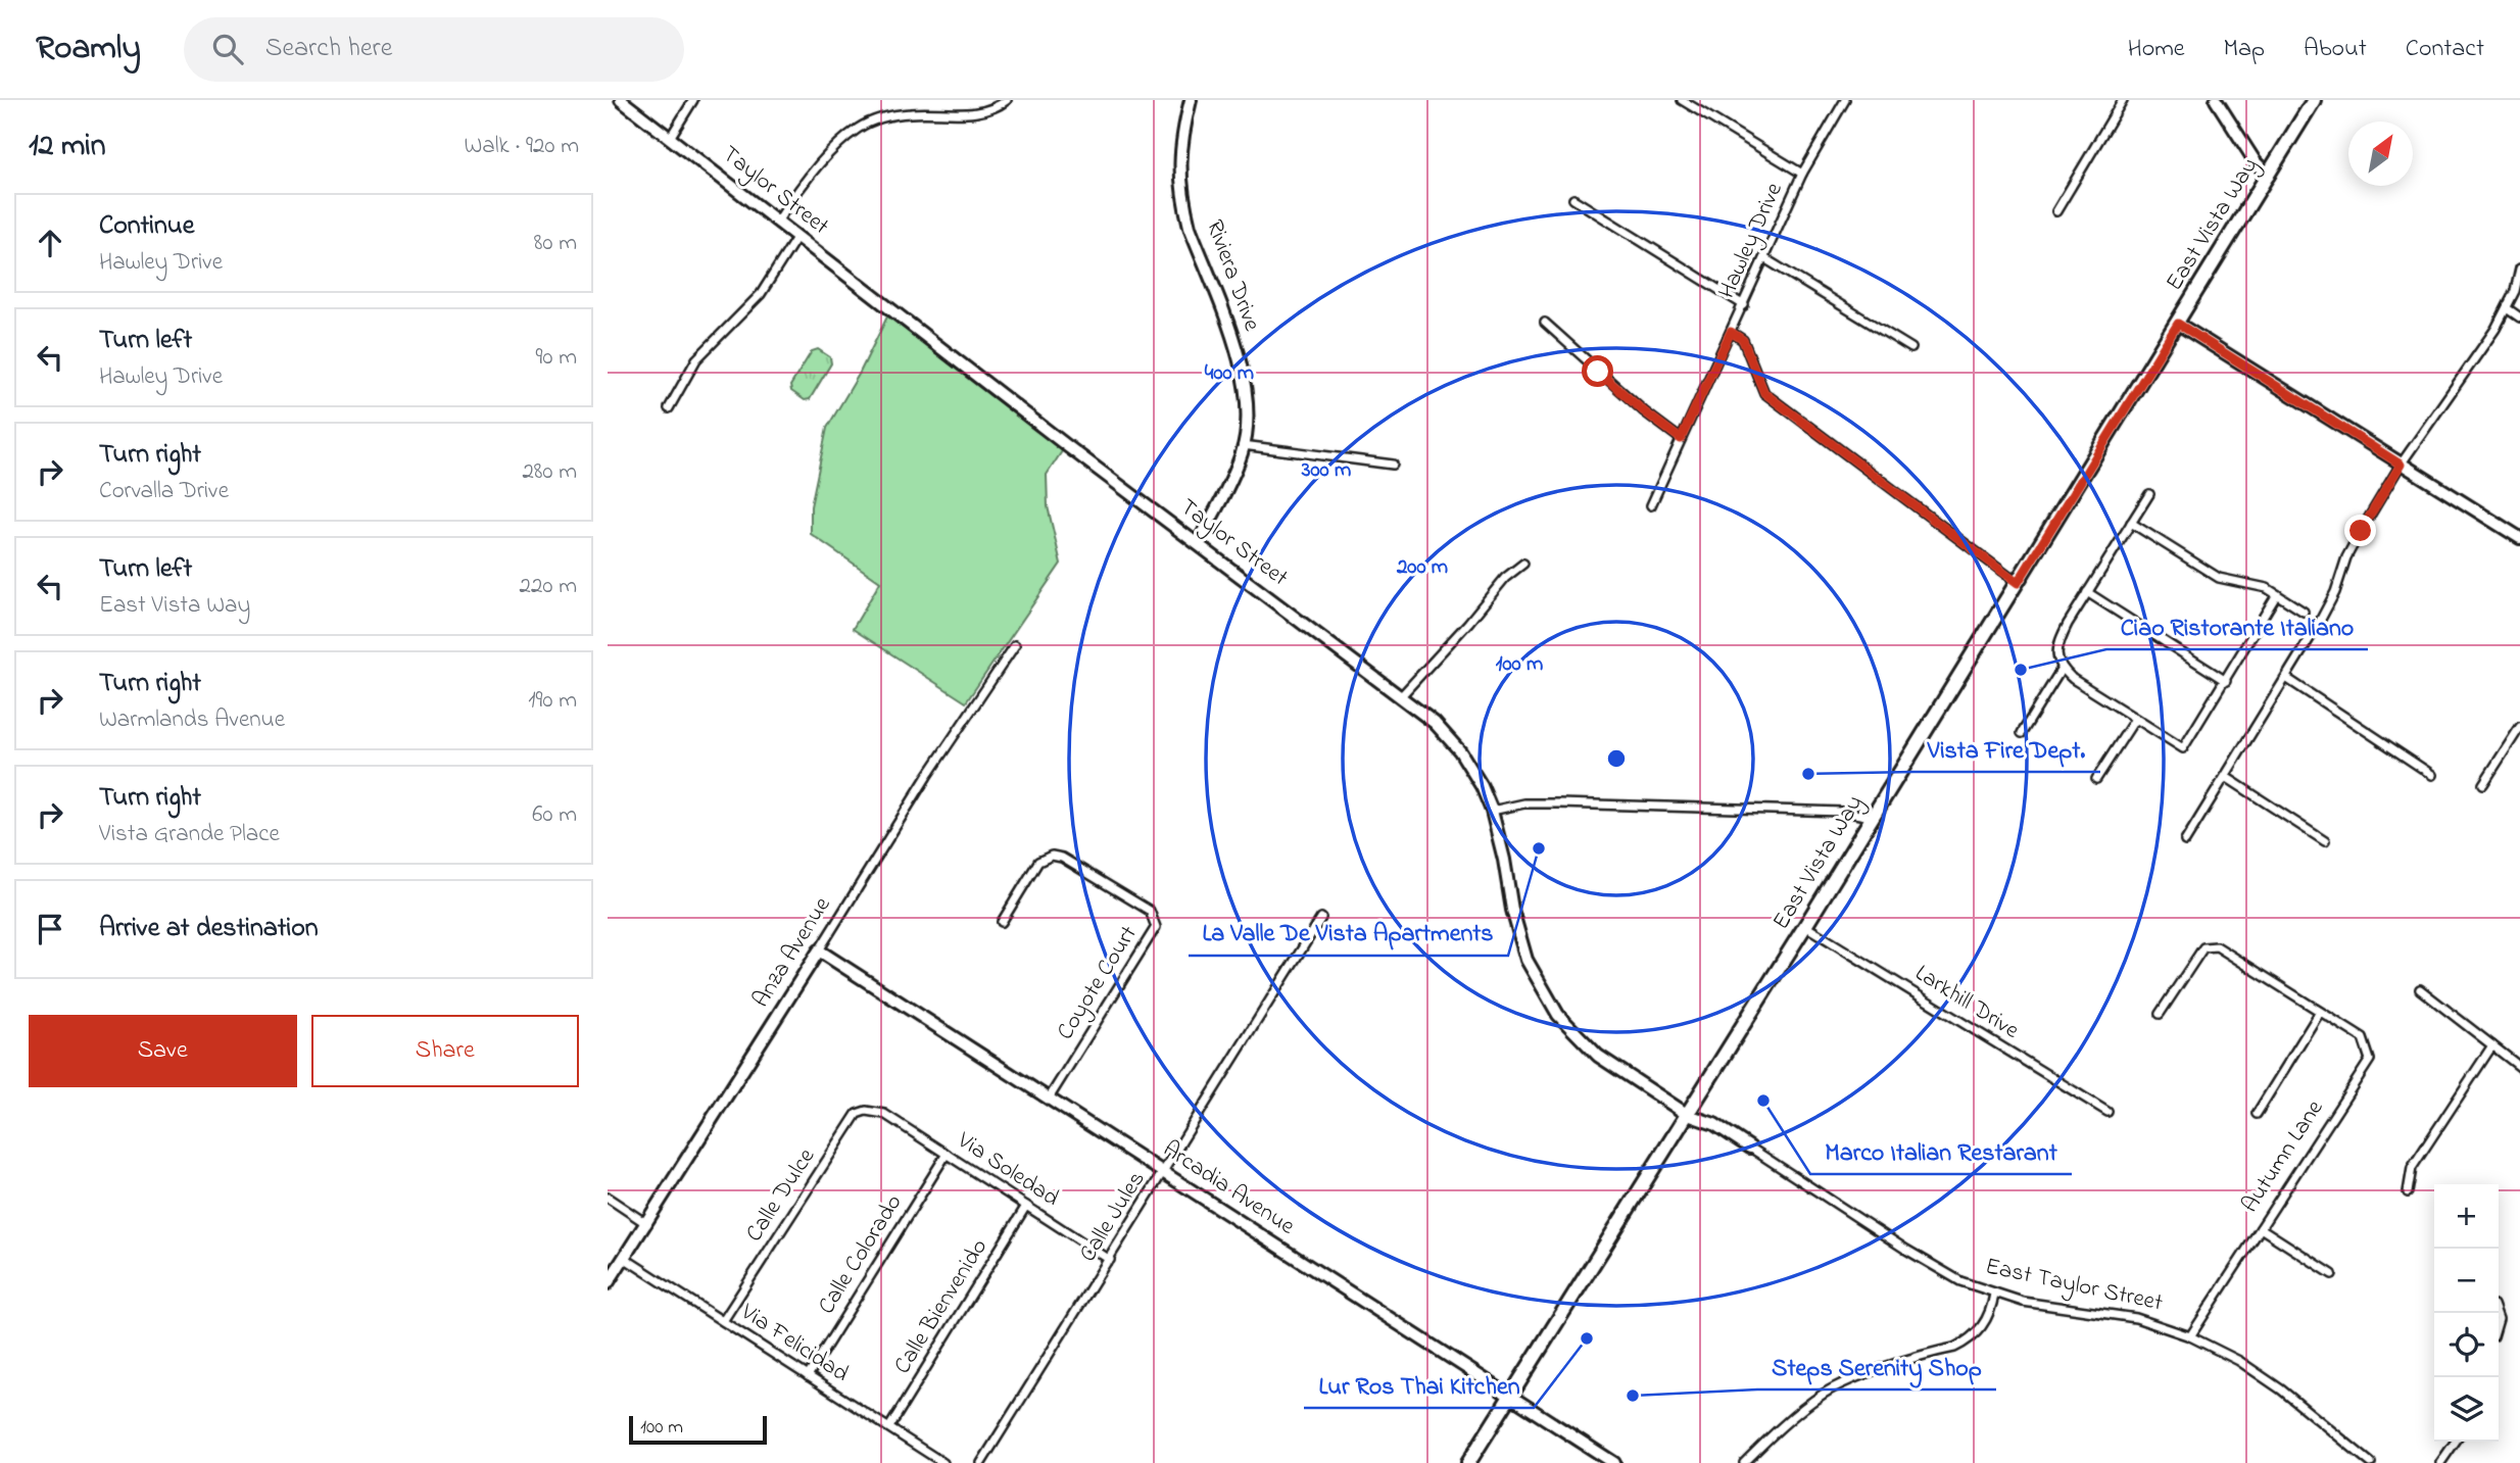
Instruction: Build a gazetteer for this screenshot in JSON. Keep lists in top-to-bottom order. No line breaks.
{"streets":{"main road":["East Vista Way"],"street":["Taylor Street","Hawley Drive","Riviera Drive","Anza Avenue","Coyote Court","Larkhill Drive","Autumn Lane","Via Soledad","Arcadia Avenue","Calle Dulce","Calle Jules","Calle Colorado","East Taylor Street","Calle Bienvenido","Via Felicidad"]},"crossings":[["Taylor Street","East Vista Way"],["Taylor Street","Riviera Drive"],["Taylor Street","East Taylor Street"],["East Vista Way","Larkhill Drive"],["East Vista Way","Arcadia Avenue"],["East Vista Way","East Taylor Street"],["Anza Avenue","Arcadia Avenue"],["Anza Avenue","Via Felicidad"],["Coyote Court","Arcadia Avenue"],["Autumn Lane","East Taylor Street"],["Via Soledad","Calle Dulce"],["Via Soledad","Calle Jules"],["Via Soledad","Calle Colorado"],["Via Soledad","Calle Bienvenido"],["Arcadia Avenue","Calle Jules"],["Calle Dulce","Via Felicidad"],["Calle Colorado","Via Felicidad"],["Calle Bienvenido","Via Felicidad"]],"places":["Ciao Ristorante Italiano","Vista Fire Dept.","La Valle De Vista Apartments","Marco Italian Restarant","Lur Ros Thai Kitchen","Steps Serenity Shop"],"scale_bar":"100 m","north":"top right","page":{"header":"Roamly","search":"Search here","nav":["Home","Map","About","Contact"],"heading":["12 min","Walk · 920 m"],"list":[["Continue","Hawley Drive","80 m"],["Turn left","Hawley Drive","90 m"],["Turn right","Corvalla Drive","280 m"],["Turn left","East Vista Way","220 m"],["Turn right","Warmlands Avenue","190 m"],["Turn right","Vista Grande Place","60 m"],"Arrive at destination"],"buttons":["Save","Share"],"map_buttons":["+","−"],"scale":"100 m"},"rings":["400 m","300 m","200 m","100 m"]}
